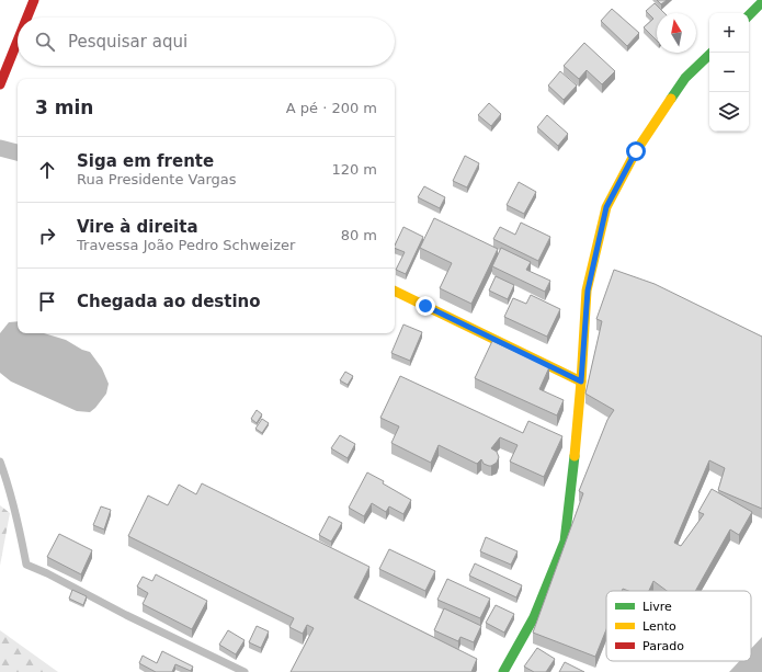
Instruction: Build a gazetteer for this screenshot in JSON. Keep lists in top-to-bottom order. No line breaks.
{"legend":["Livre","Lento","Parado"],"north":"top","page":{"map_buttons":["+","−"],"search":"Pesquisar aqui","heading":["3 min","A pé · 200 m"],"list":[["Siga em frente","Rua Presidente Vargas","120 m"],["Vire à direita","Travessa João Pedro Schweizer","80 m"],"Chegada ao destino"]}}
